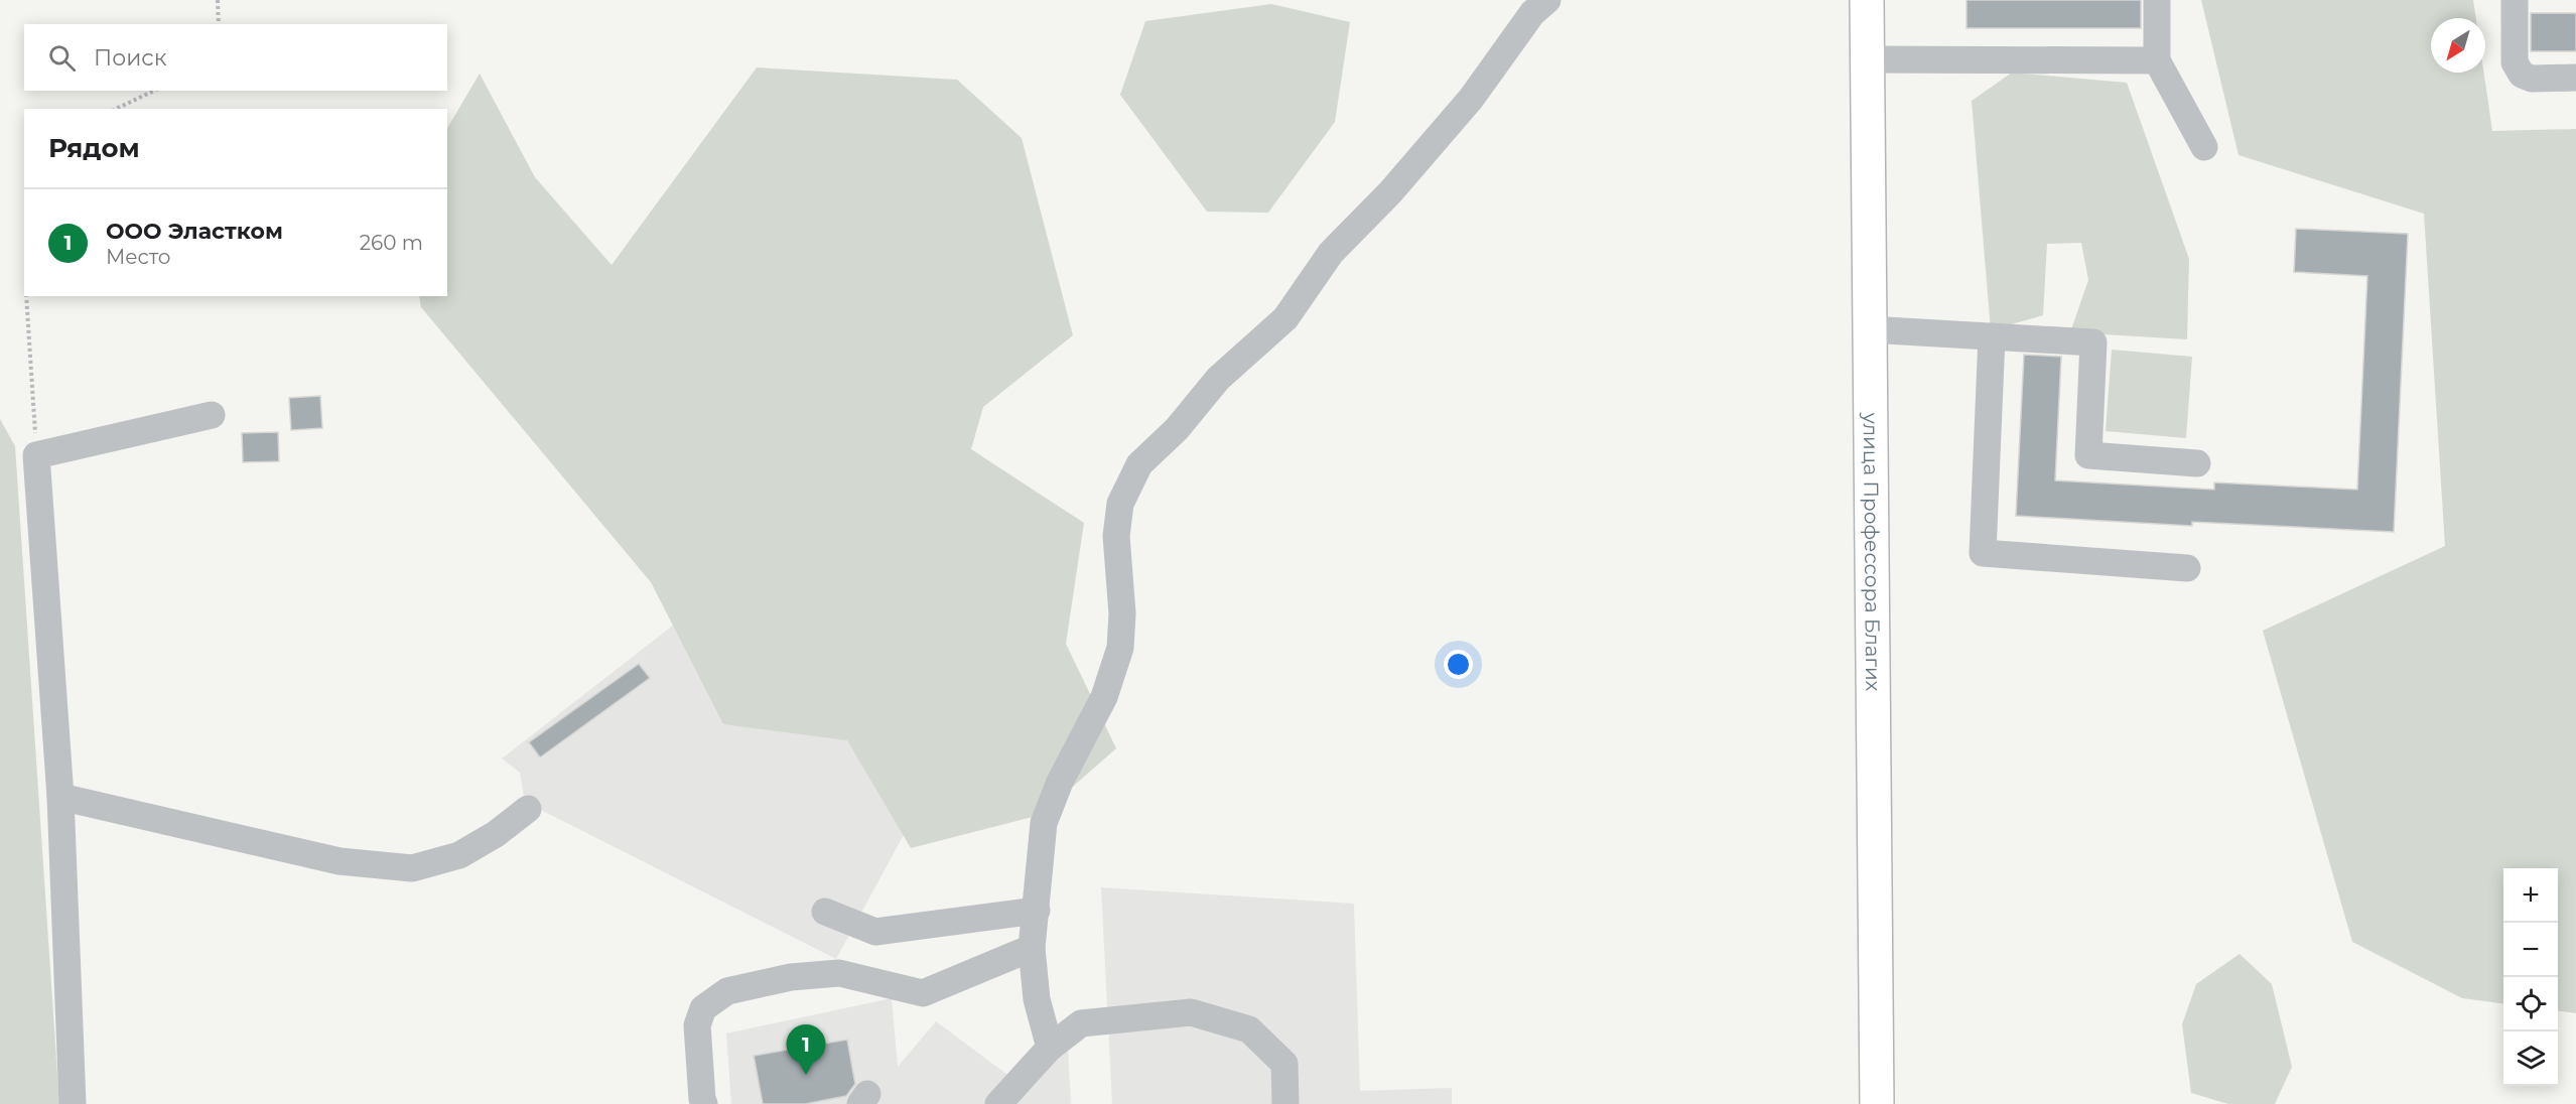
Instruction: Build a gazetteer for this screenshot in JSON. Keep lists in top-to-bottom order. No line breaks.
{"streets":{"main road":["улица Профессора Благих"]},"north":"bottom left","page":{"search":"Поиск","heading":"Рядом","list":[{"mark":"1","name":"ООО Эластком","note":"Место","value":"260 m"}],"map_buttons":["+","−"],"pins":"1"}}
